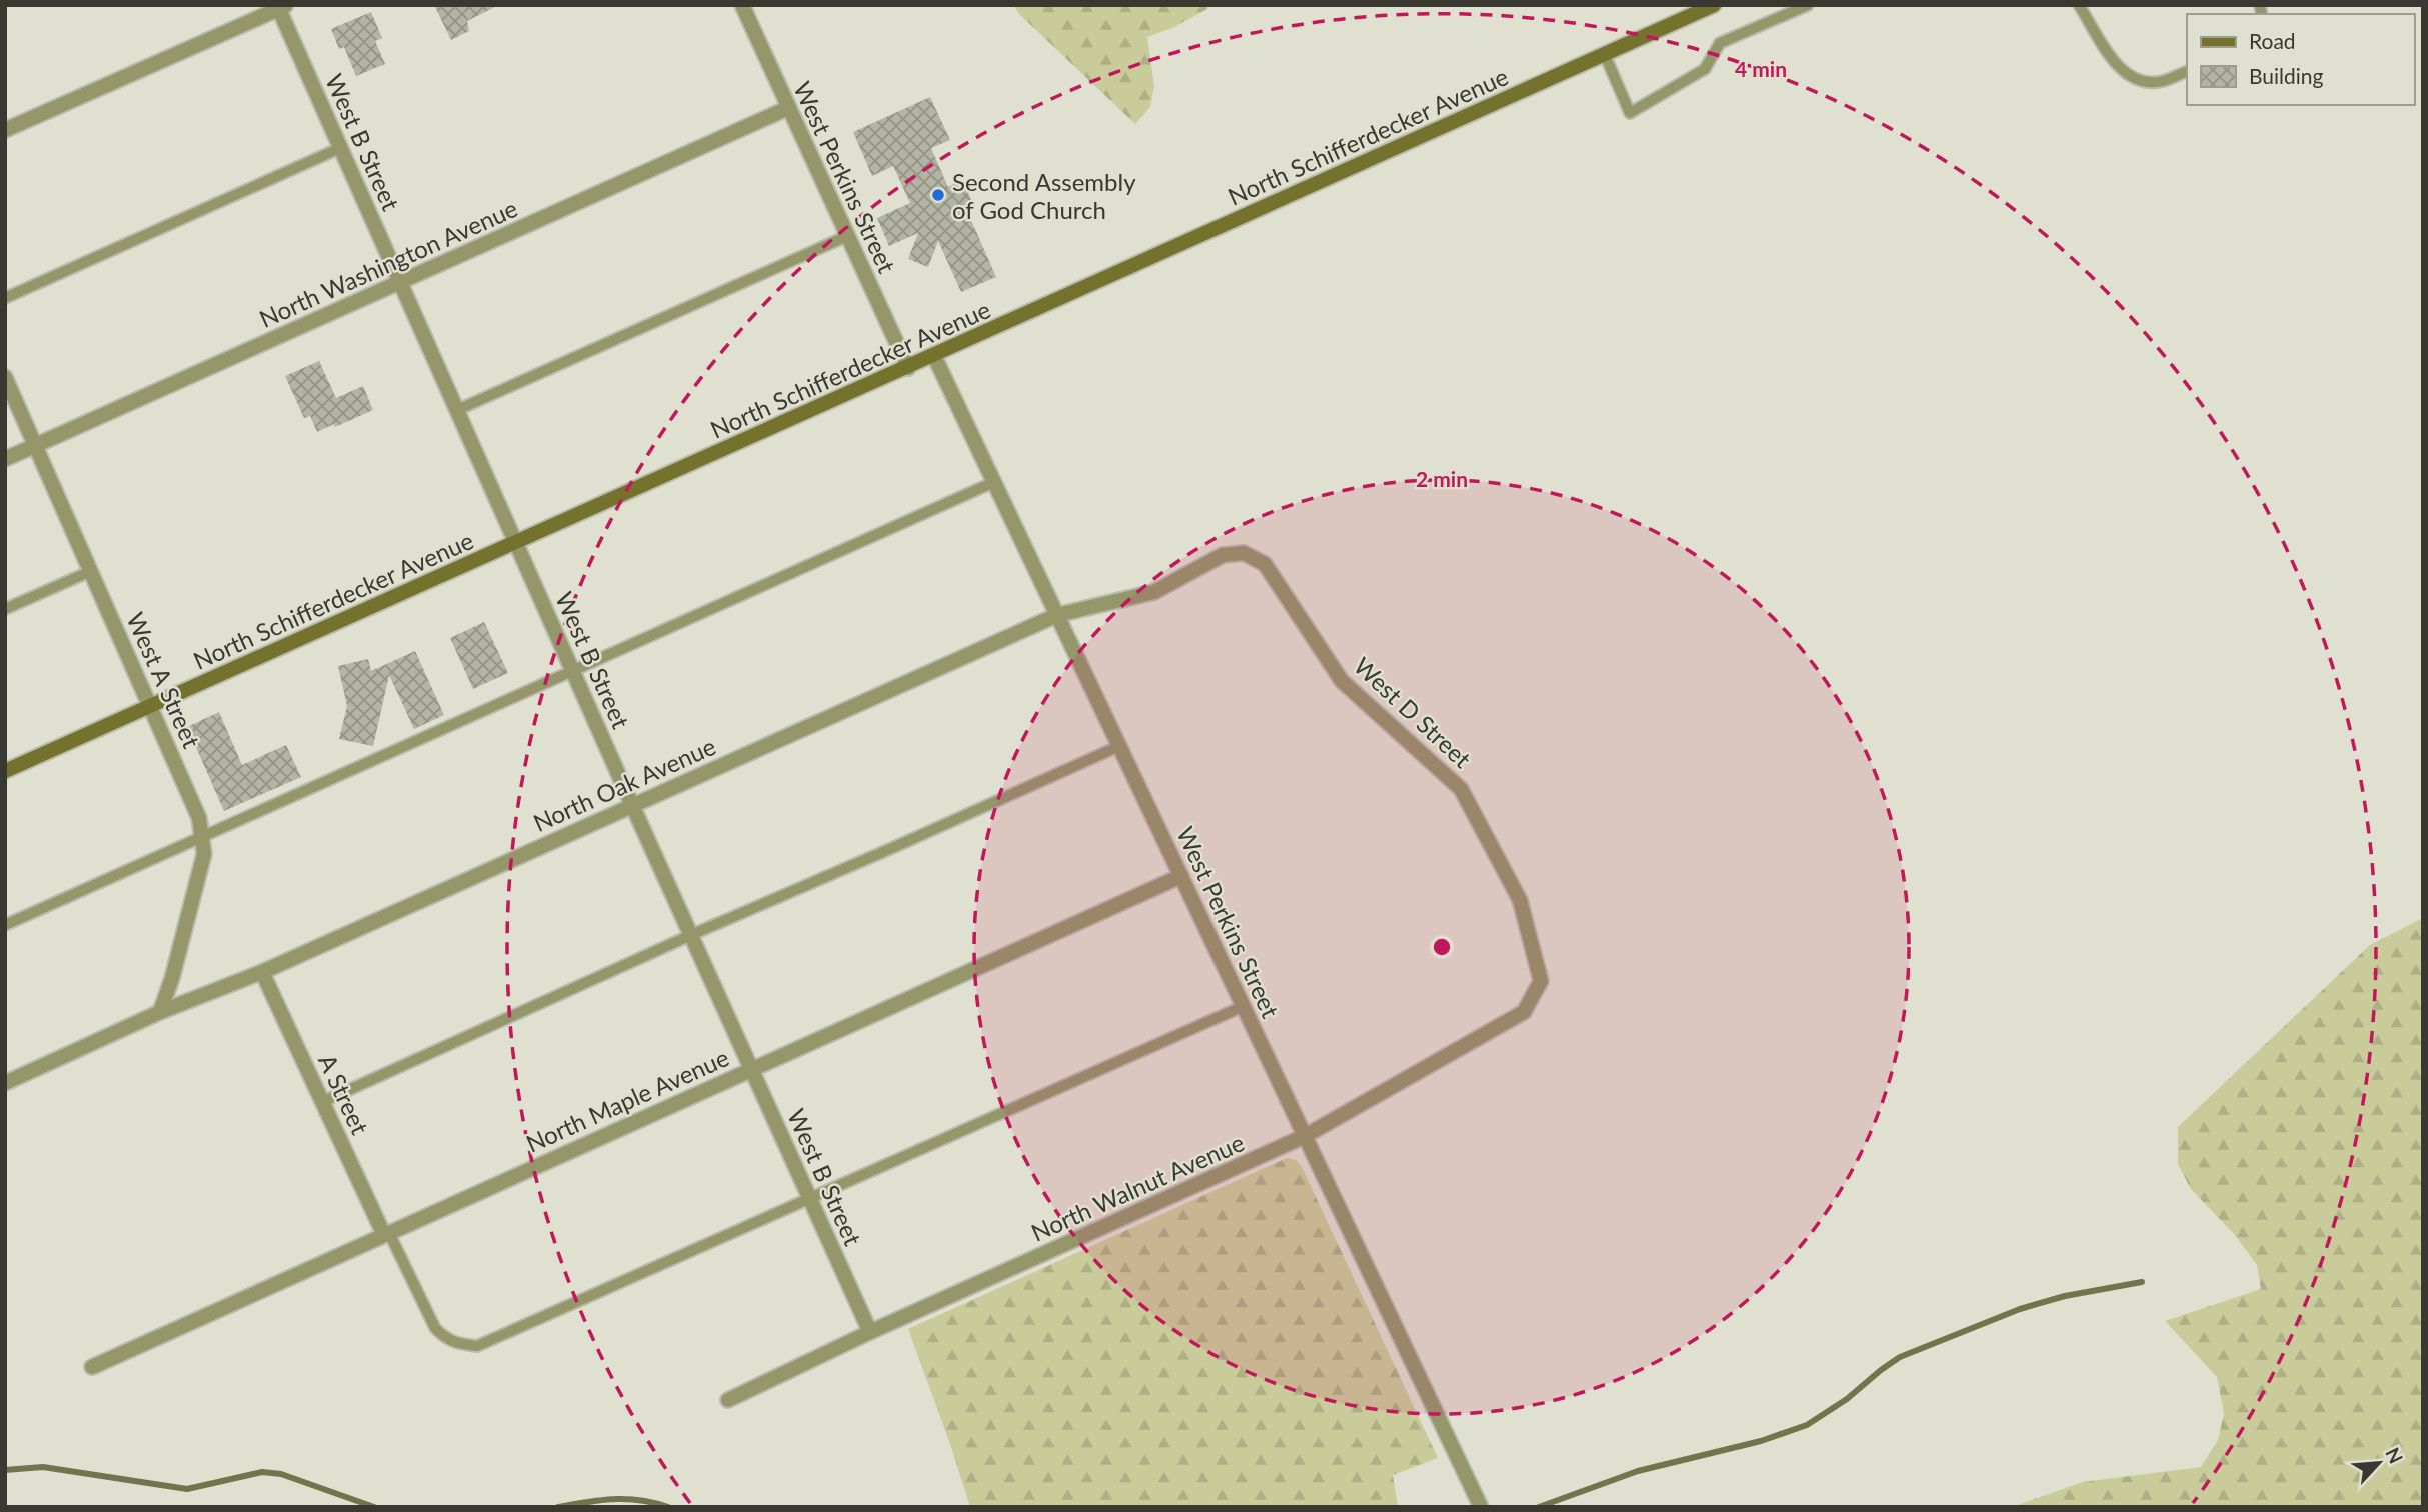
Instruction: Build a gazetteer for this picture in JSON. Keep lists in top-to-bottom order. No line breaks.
{"streets":{"main road":["North Schifferdecker Avenue"],"street":["West B Street","West Perkins Street","North Washington Avenue","West A Street","West D Street","North Oak Avenue","A Street","North Maple Avenue","North Walnut Avenue"]},"crossings":[["North Schifferdecker Avenue","West B Street"],["North Schifferdecker Avenue","West Perkins Street"],["North Schifferdecker Avenue","West A Street"],["West B Street","North Washington Avenue"],["West B Street","North Oak Avenue"],["West B Street","North Maple Avenue"],["West B Street","North Walnut Avenue"],["West Perkins Street","North Washington Avenue"],["West Perkins Street","North Oak Avenue"],["West Perkins Street","North Maple Avenue"],["West Perkins Street","North Walnut Avenue"],["North Washington Avenue","West A Street"],["West A Street","North Oak Avenue"],["West D Street","North Oak Avenue"],["West D Street","North Walnut Avenue"],["North Oak Avenue","A Street"],["A Street","North Maple Avenue"]],"places":["Second Assembly of God Church"],"legend":["Road","Building"],"north":"top right","rings":["4 min","2 min"]}
